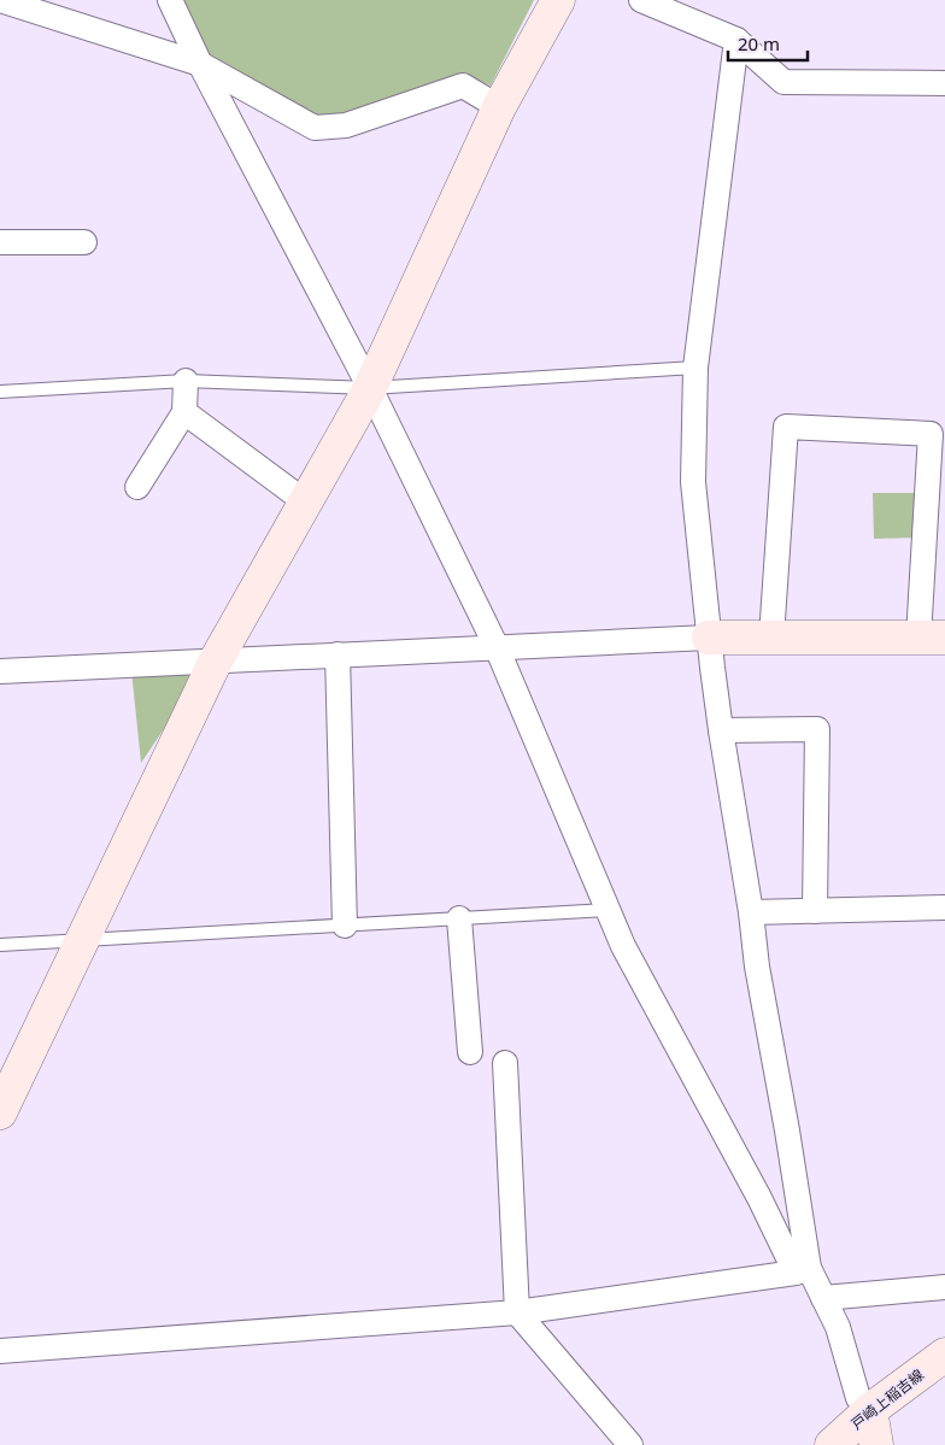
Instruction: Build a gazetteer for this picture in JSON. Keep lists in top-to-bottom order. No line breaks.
{"streets":{"street":["戸崎上稲吉線"]},"scale_bar":"20 m"}
